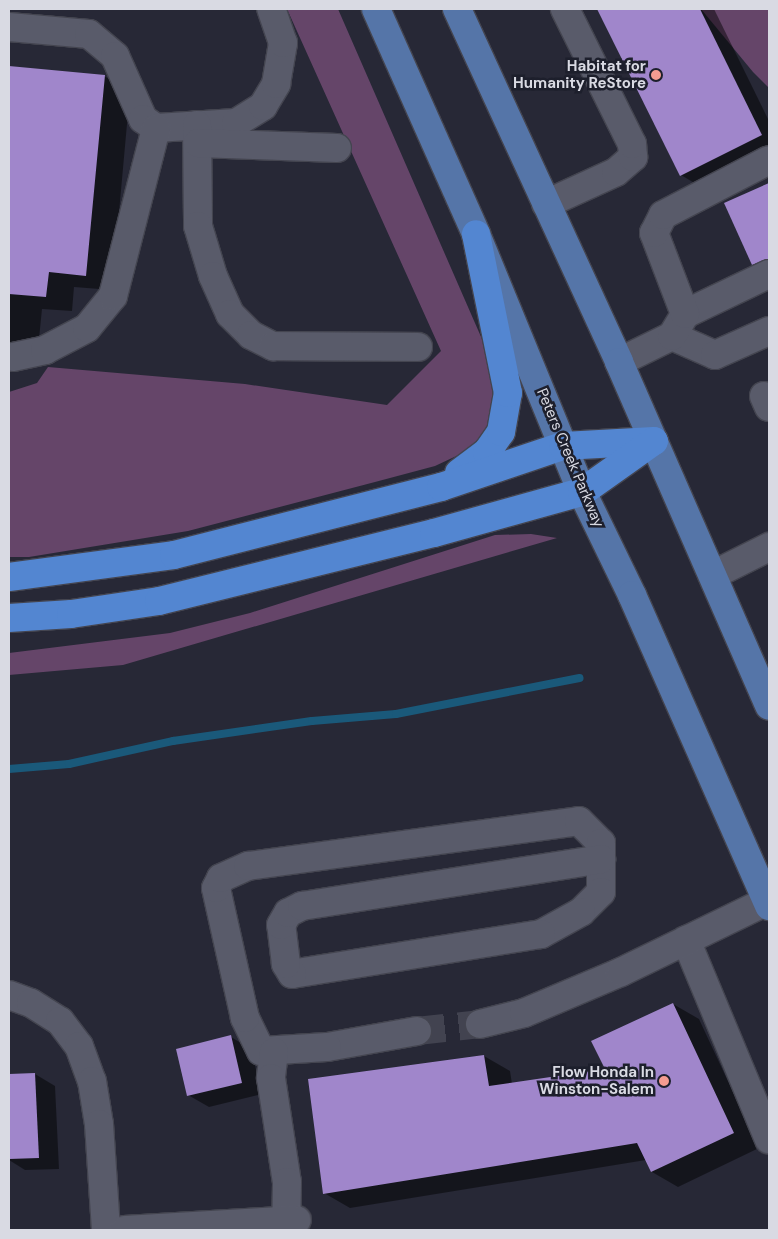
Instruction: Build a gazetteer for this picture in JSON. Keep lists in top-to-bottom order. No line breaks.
{"streets":{"main road":["Peters Creek Parkway"]},"places":["Habitat for Humanity ReStore","Flow Honda In Winston-Salem"]}
